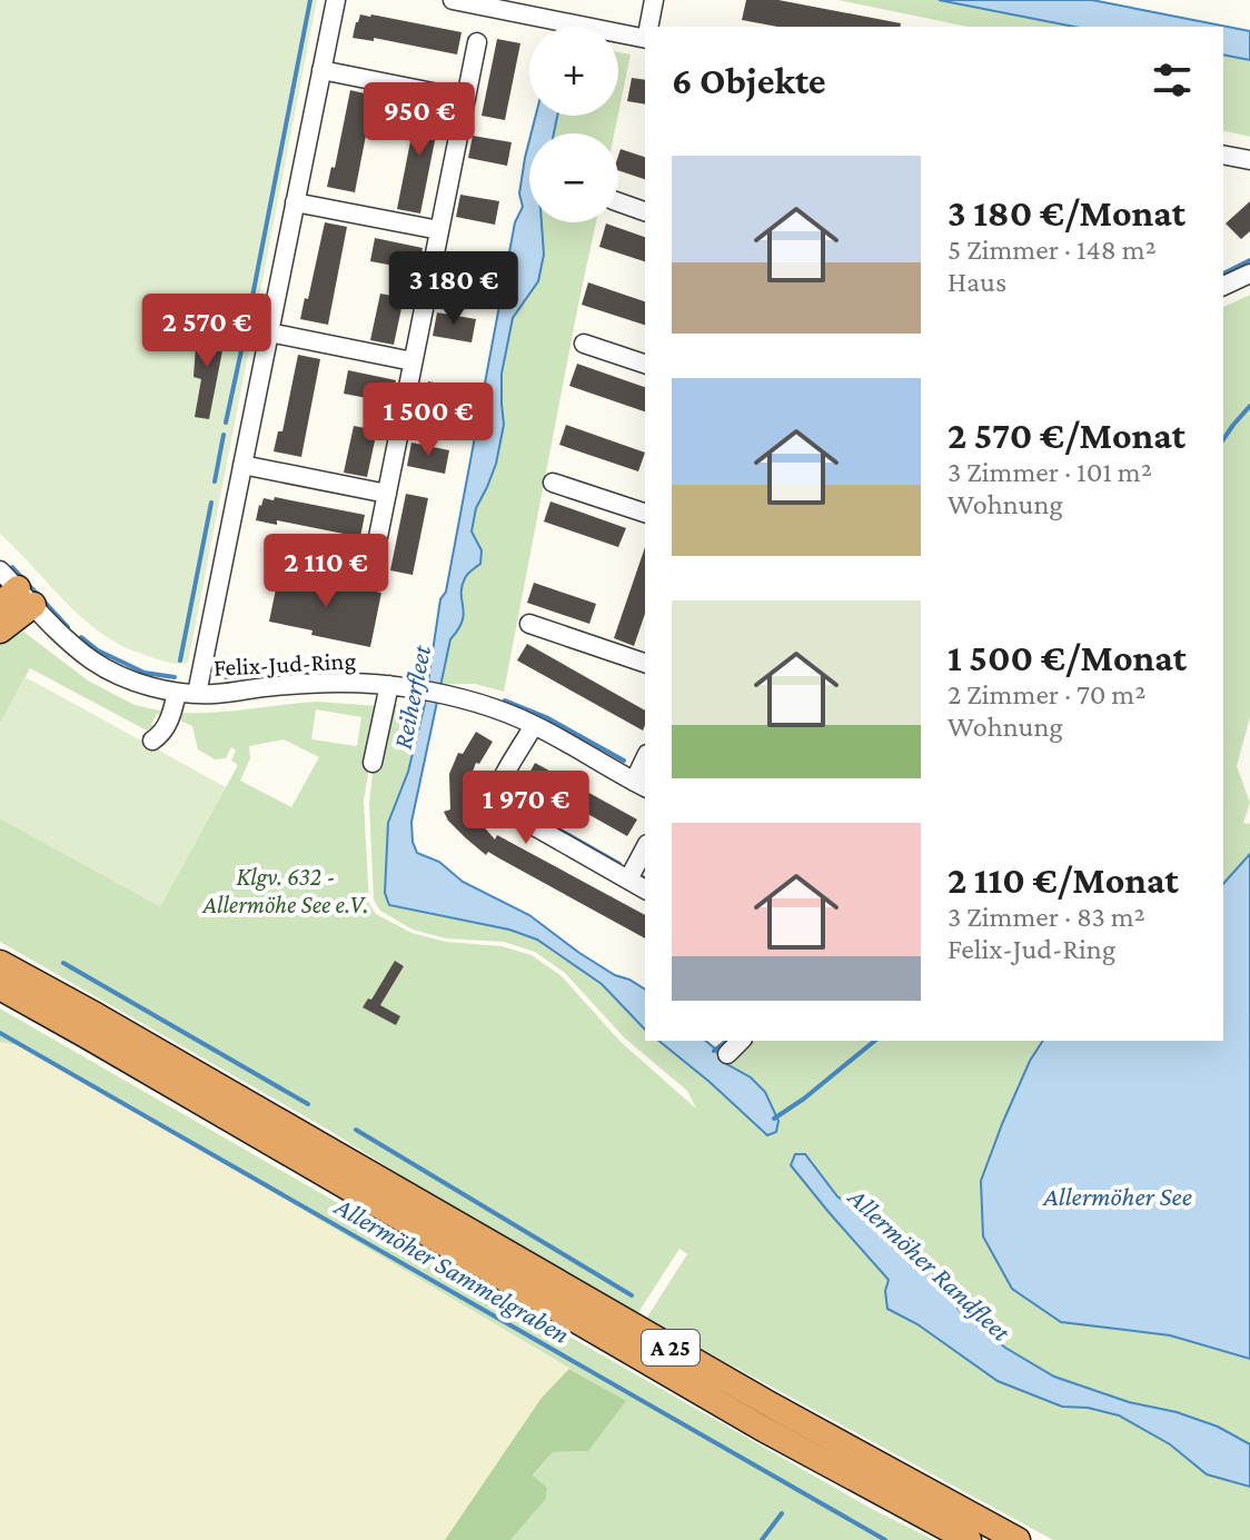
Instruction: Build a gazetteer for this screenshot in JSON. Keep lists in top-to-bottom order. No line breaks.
{"streets":{"highway":["A 25"],"street":["Felix-Jud-Ring"]},"water":["Reiherfleet","Allermöher See","Allermöher Randfleet","Allermöher Sammelgraben"],"parks":["Klgv. 632 - Allermöhe See e.V."],"page":{"map_buttons":["+","−"],"heading":"6 Objekte","price":["950 €","3 180 €","2 570 €","1 500 €","2 110 €","1 970 €"],"list":[{"name":"3 180 €/Monat","note":"5 Zimmer · 148 m² · Haus"},{"name":"2 570 €/Monat","note":"3 Zimmer · 101 m² · Wohnung"},{"name":"1 500 €/Monat","note":"2 Zimmer · 70 m² · Wohnung"},{"name":"2 110 €/Monat","note":"3 Zimmer · 83 m² · Felix-Jud-Ring"}]}}
